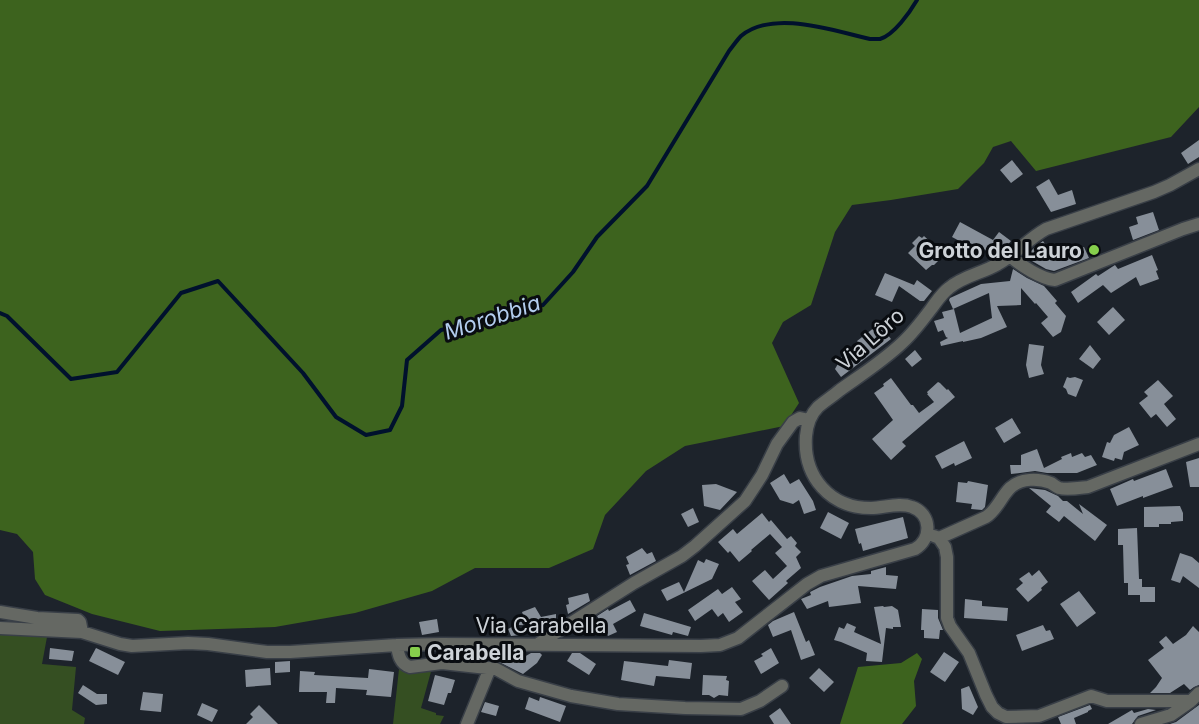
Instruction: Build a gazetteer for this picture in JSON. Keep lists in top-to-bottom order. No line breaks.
{"streets":{"street":["Via Lôro","Via Carabella"]},"crossings":[["Via Lôro","Via Carabella"]],"water":["Morobbia"],"places":{"other":["Grotto del Lauro"],"transit":["Carabella"]}}
